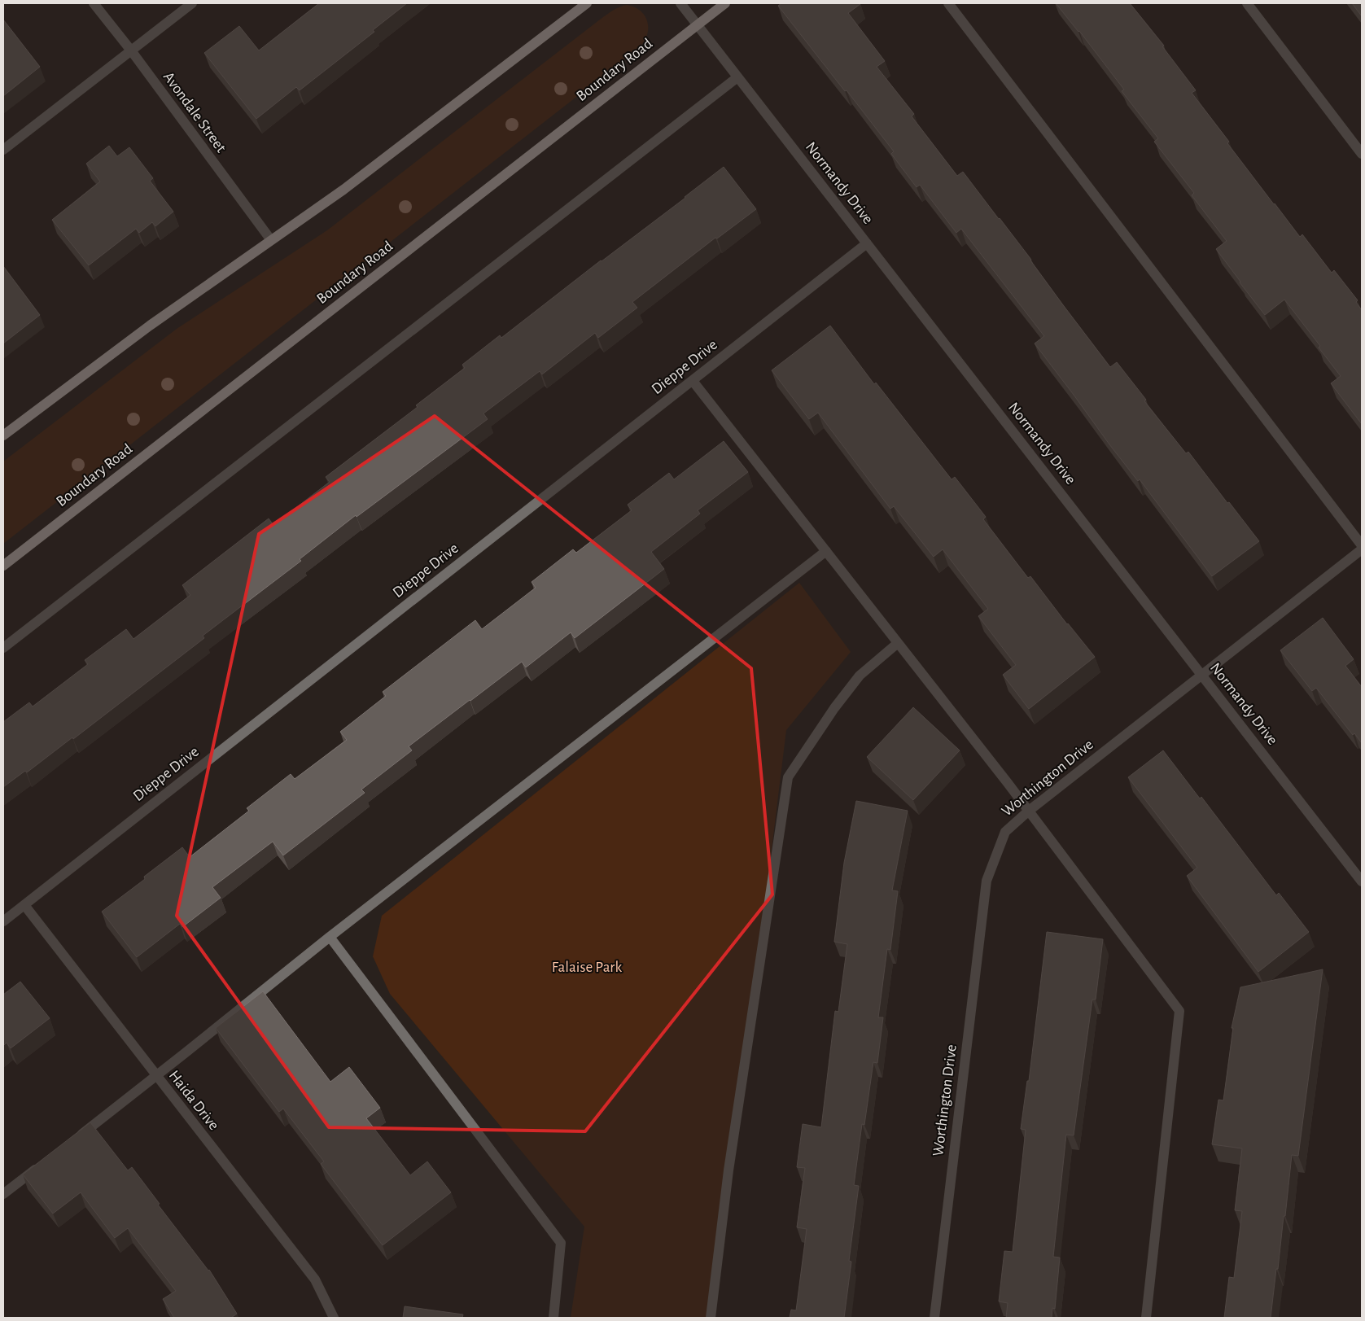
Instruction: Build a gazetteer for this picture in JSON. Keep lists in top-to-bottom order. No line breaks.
{"streets":{"main road":["Boundary Road"],"street":["Avondale Street","Normandy Drive","Dieppe Drive","Worthington Drive","Haida Drive"]},"crossings":[["Boundary Road","Normandy Drive"],["Normandy Drive","Dieppe Drive"],["Normandy Drive","Worthington Drive"],["Dieppe Drive","Haida Drive"]],"parks":["Falaise Park"]}
